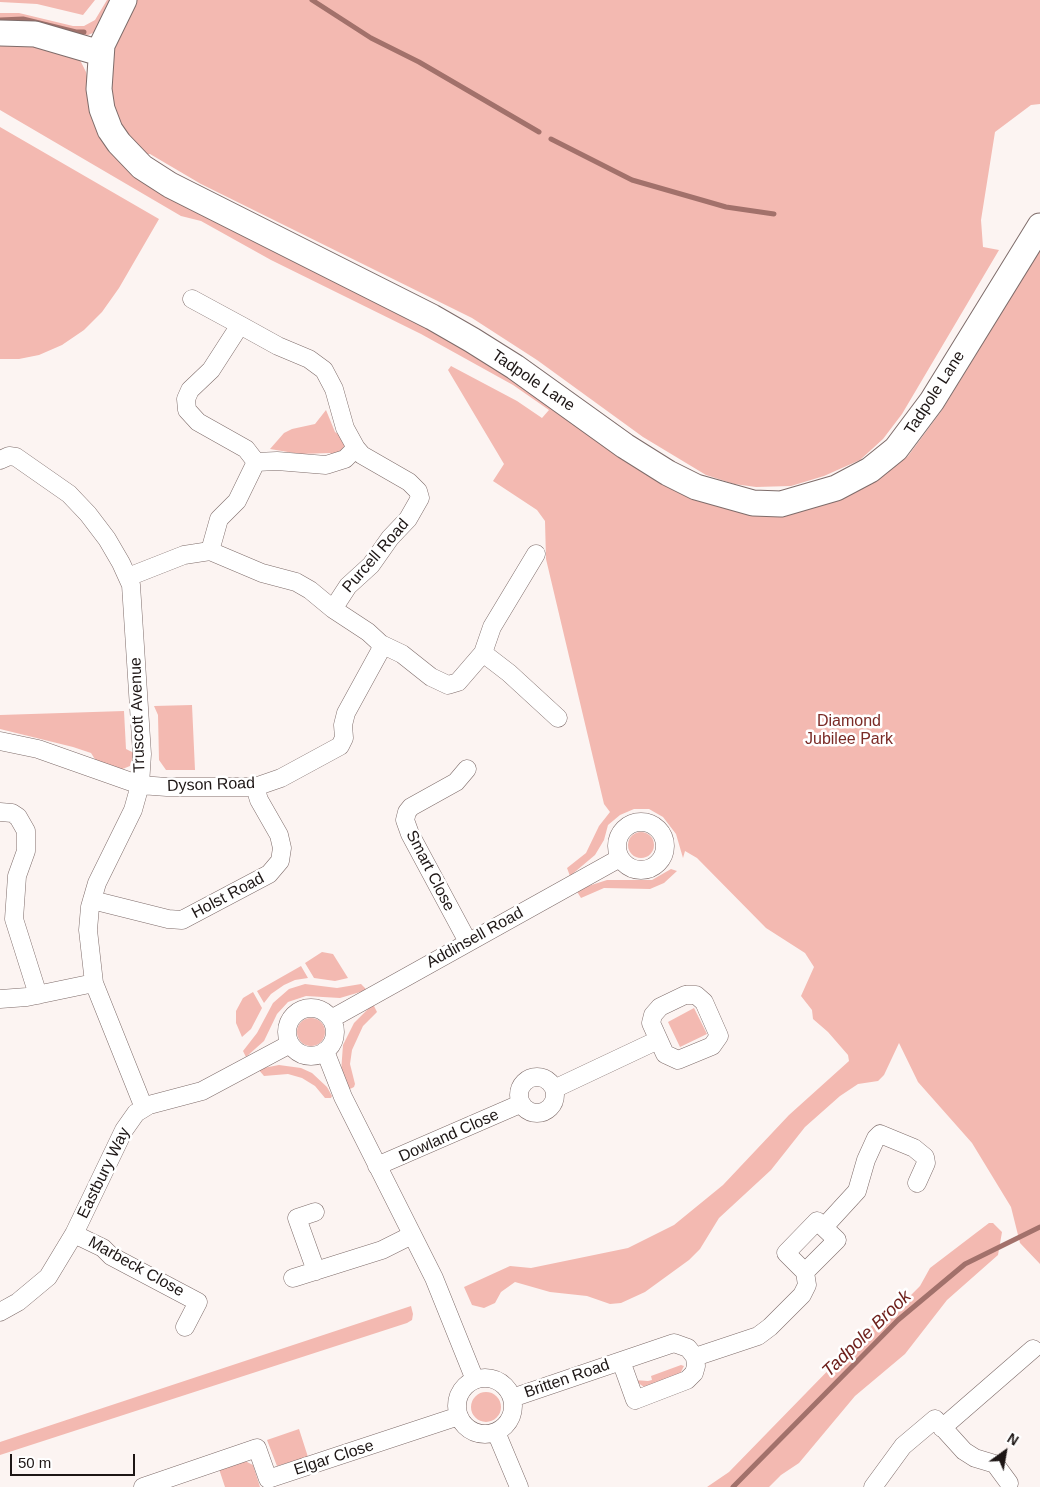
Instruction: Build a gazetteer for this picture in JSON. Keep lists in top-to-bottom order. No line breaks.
{"streets":{"street":["Tadpole Lane","Purcell Road","Truscott Avenue","Dyson Road","Smart Close","Holst Road","Addinsell Road","Dowland Close","Eastbury Way","Marbeck Close","Britten Road","Elgar Close"]},"crossings":[["Purcell Road","Dyson Road"],["Truscott Avenue","Dyson Road"],["Truscott Avenue","Holst Road"],["Truscott Avenue","Eastbury Way"],["Dyson Road","Holst Road"],["Smart Close","Addinsell Road"],["Addinsell Road","Eastbury Way"],["Eastbury Way","Marbeck Close"],["Britten Road","Elgar Close"]],"water":["Tadpole Brook"],"parks":["Diamond Jubilee Park"],"scale_bar":"50 m","north":"top right"}
